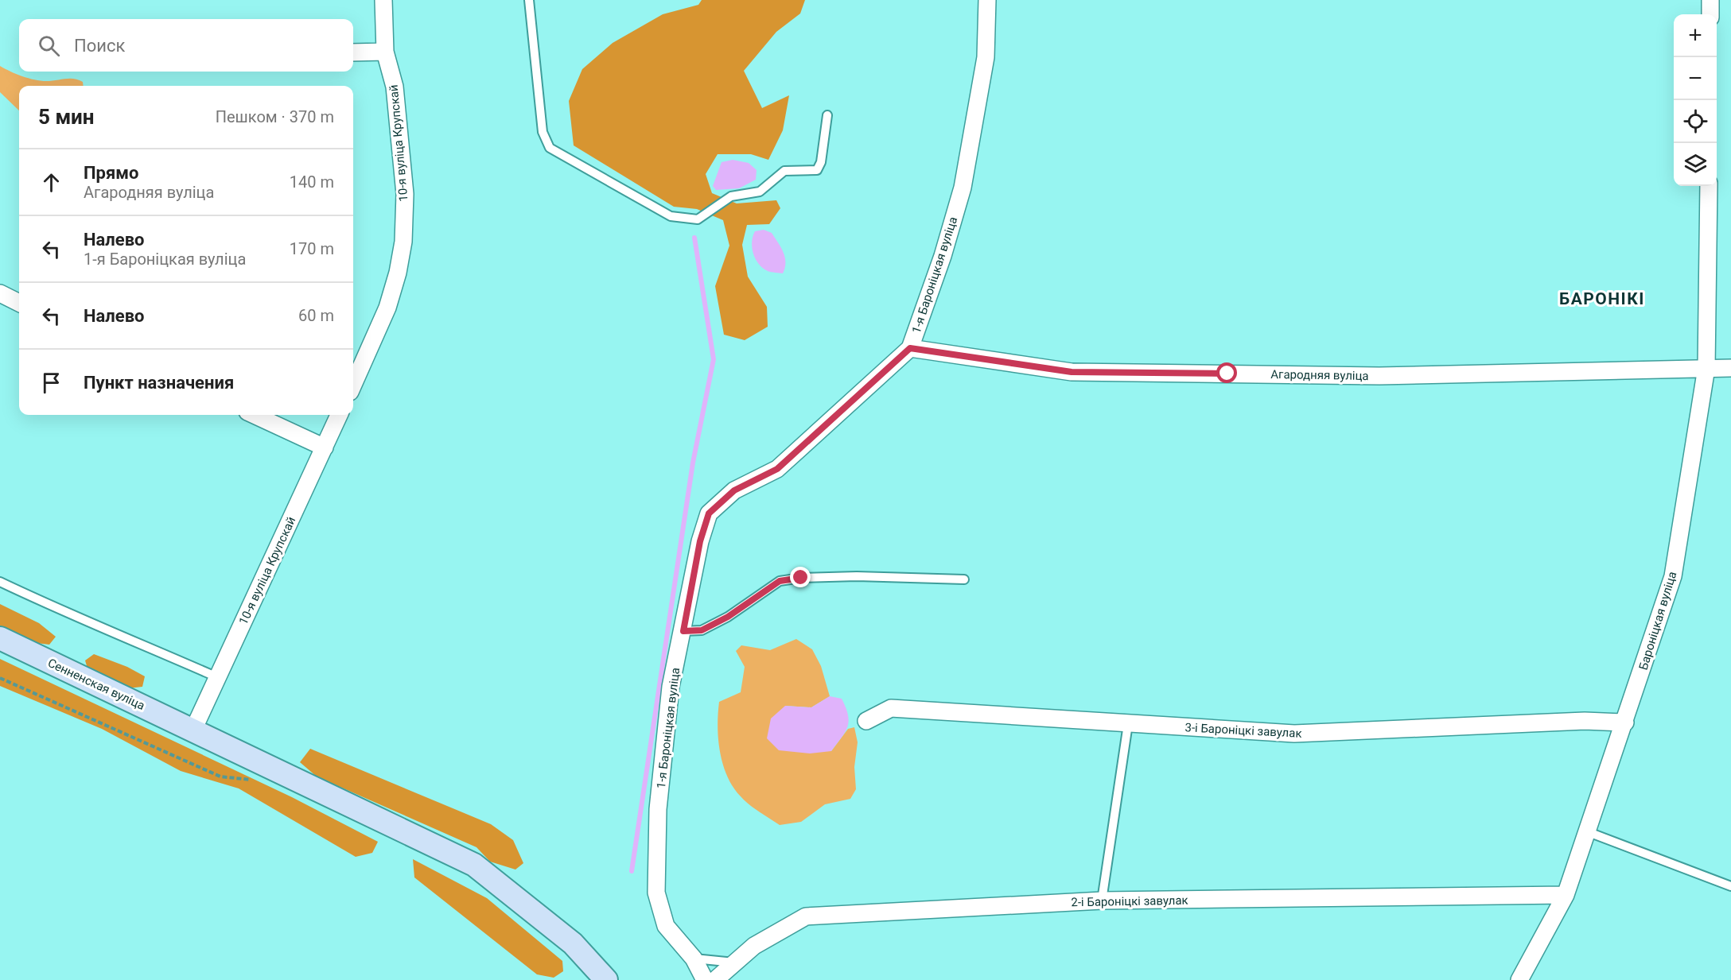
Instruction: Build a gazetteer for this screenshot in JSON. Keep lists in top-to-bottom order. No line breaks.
{"streets":{"main road":["Сенненская вуліца"],"street":["10-я вуліца Крупскай","1-я Бароніцкая вуліца","Агародняя вуліца","Бароніцкая вуліца","3-і Бароніцкі завулак","2-і Бароніцкі завулак"]},"crossings":[["10-я вуліца Крупскай","Сенненская вуліца"],["1-я Бароніцкая вуліца","Агародняя вуліца"],["Агародняя вуліца","Бароніцкая вуліца"],["Бароніцкая вуліца","3-і Бароніцкі завулак"],["Бароніцкая вуліца","2-і Бароніцкі завулак"]],"districts":["БАРОНІКІ"],"page":{"map_buttons":["+","−"],"search":"Поиск","heading":["5 мин","Пешком · 370 m"],"list":[["Прямо","Агародняя вуліца","140 m"],["Налево","1-я Бароніцкая вуліца","170 m"],["Налево","60 m"],"Пункт назначения"]}}
